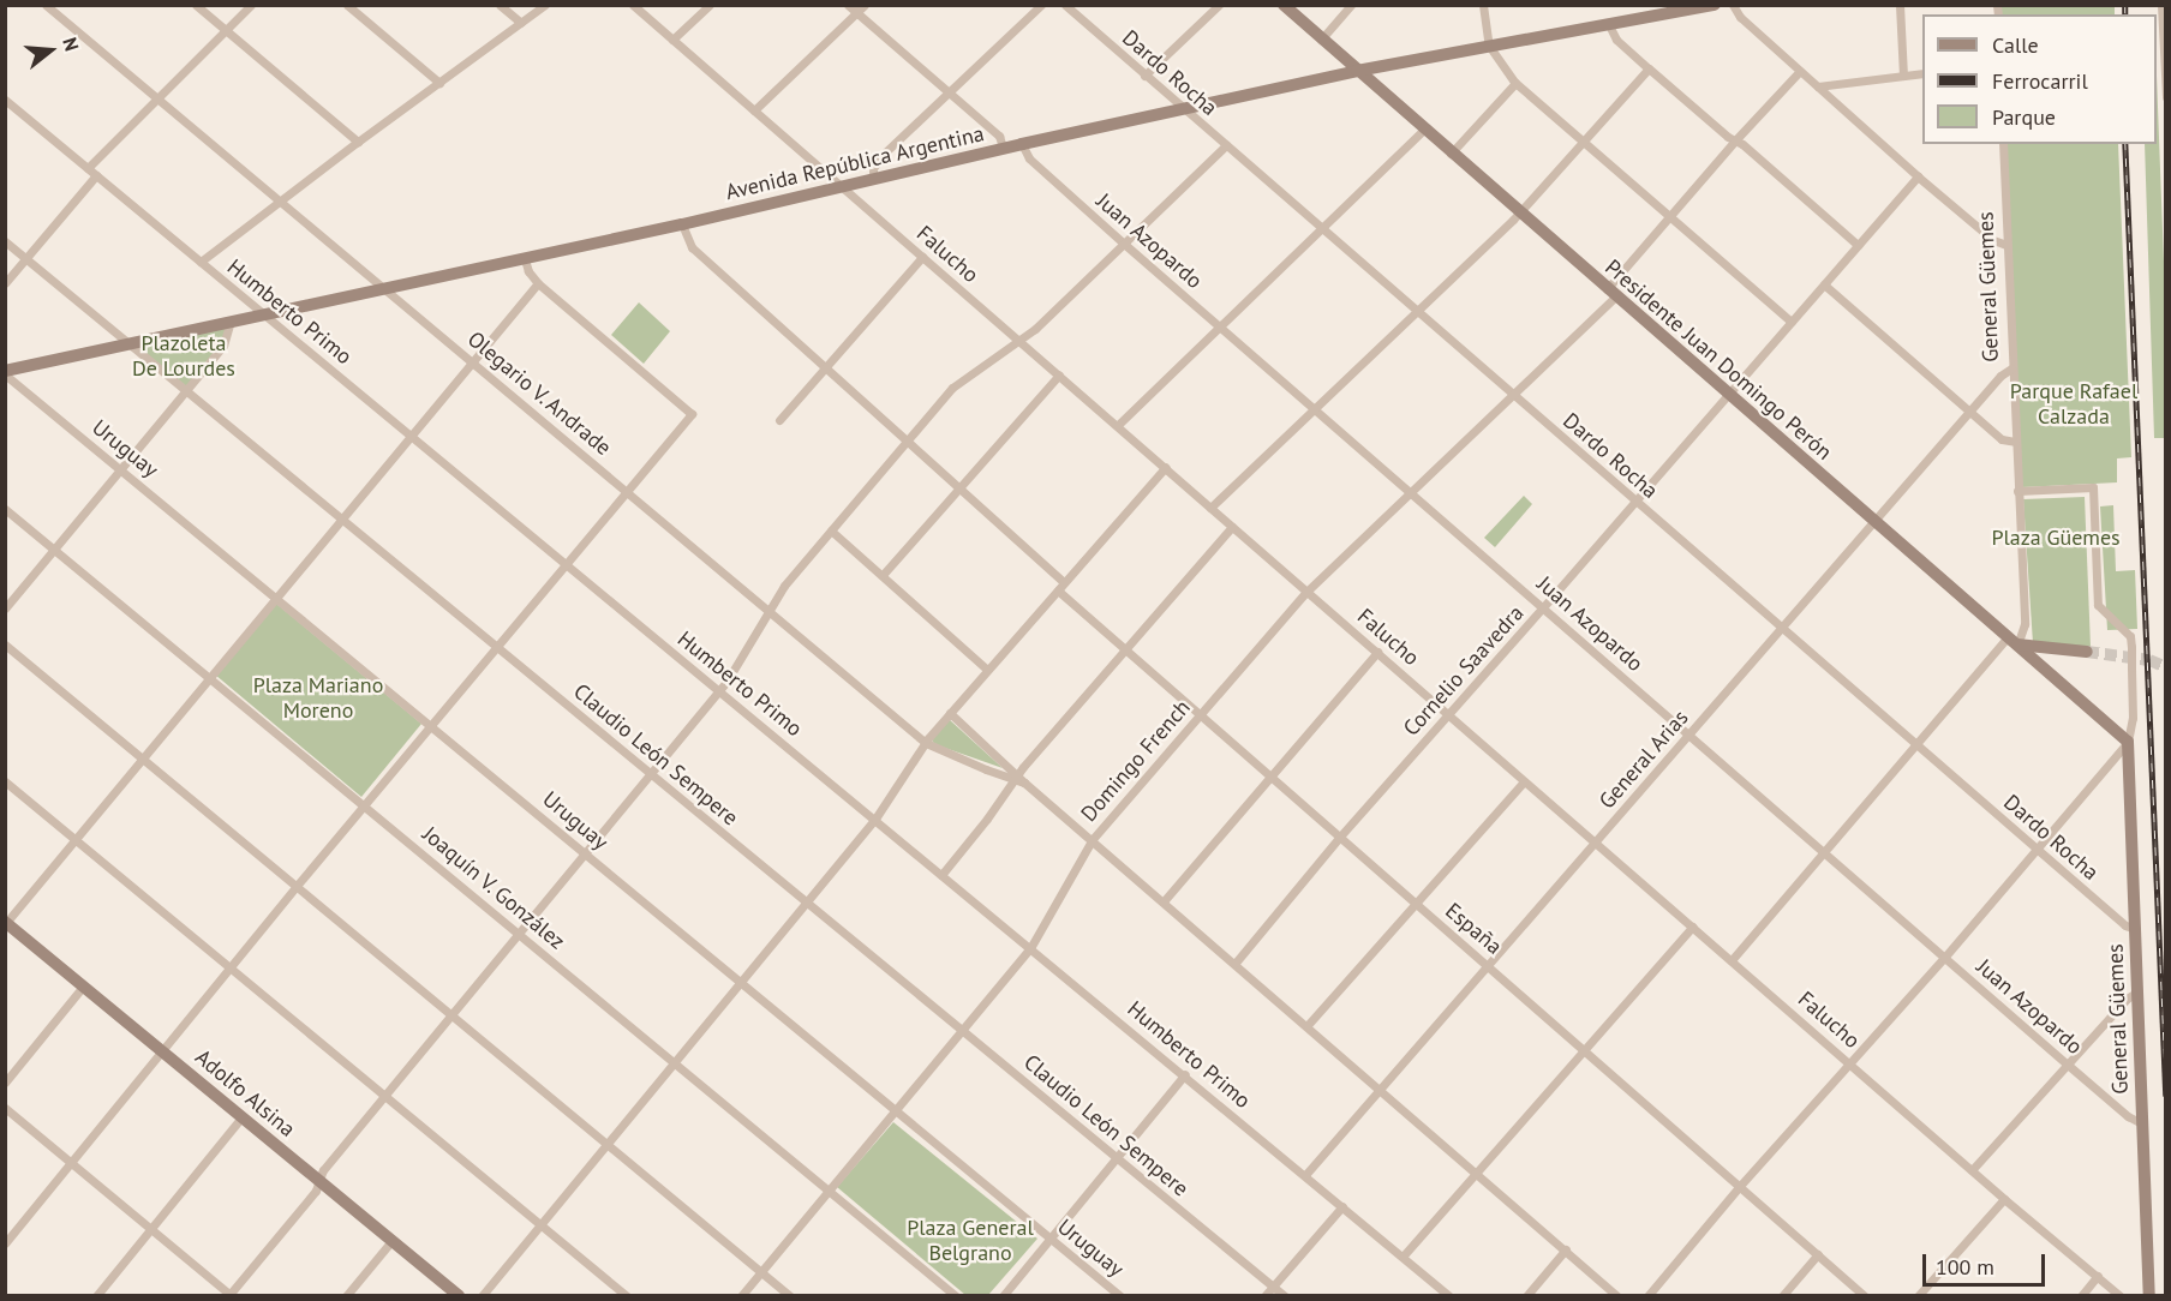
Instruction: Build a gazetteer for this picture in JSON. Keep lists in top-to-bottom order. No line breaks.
{"streets":{"street":["Dardo Rocha","Avenida República Argentina","Juan Azopardo","Falucho","General Güemes","Humberto Primo","Presidente Juan Domingo Perón","Olegario V. Andrade","Uruguay","Cornelio Saavedra","Claudio León Sempere","General Arias","Domingo French","Joaquín V. González","España","Adolfo Alsina"]},"crossings":[["Dardo Rocha","Avenida República Argentina"],["Dardo Rocha","General Güemes"],["Dardo Rocha","Cornelio Saavedra"],["Dardo Rocha","General Arias"],["Dardo Rocha","Domingo French"],["Avenida República Argentina","Juan Azopardo"],["Avenida República Argentina","Falucho"],["Avenida República Argentina","Humberto Primo"],["Avenida República Argentina","Presidente Juan Domingo Perón"],["Avenida República Argentina","Olegario V. Andrade"],["Avenida República Argentina","Uruguay"],["Avenida República Argentina","Claudio León Sempere"],["Juan Azopardo","General Güemes"],["Juan Azopardo","Cornelio Saavedra"],["Juan Azopardo","General Arias"],["Juan Azopardo","Domingo French"],["Falucho","Cornelio Saavedra"],["Falucho","General Arias"],["Falucho","Domingo French"],["General Güemes","Presidente Juan Domingo Perón"],["General Güemes","General Arias"],["Humberto Primo","General Arias"],["Humberto Primo","Domingo French"],["Presidente Juan Domingo Perón","Cornelio Saavedra"],["Presidente Juan Domingo Perón","General Arias"],["Presidente Juan Domingo Perón","Domingo French"],["Olegario V. Andrade","Cornelio Saavedra"],["Olegario V. Andrade","General Arias"],["Olegario V. Andrade","Domingo French"],["Uruguay","Domingo French"],["Cornelio Saavedra","España"],["Claudio León Sempere","Domingo French"],["General Arias","España"],["Domingo French","Joaquín V. González"],["Domingo French","España"]],"parks":["Plazoleta De Lourdes","Parque Rafael Calzada","Plaza Güemes","Plaza Mariano Moreno","Plaza General Belgrano"],"legend":["Calle","Ferrocarril","Parque"],"scale_bar":"100 m","north":"right"}
